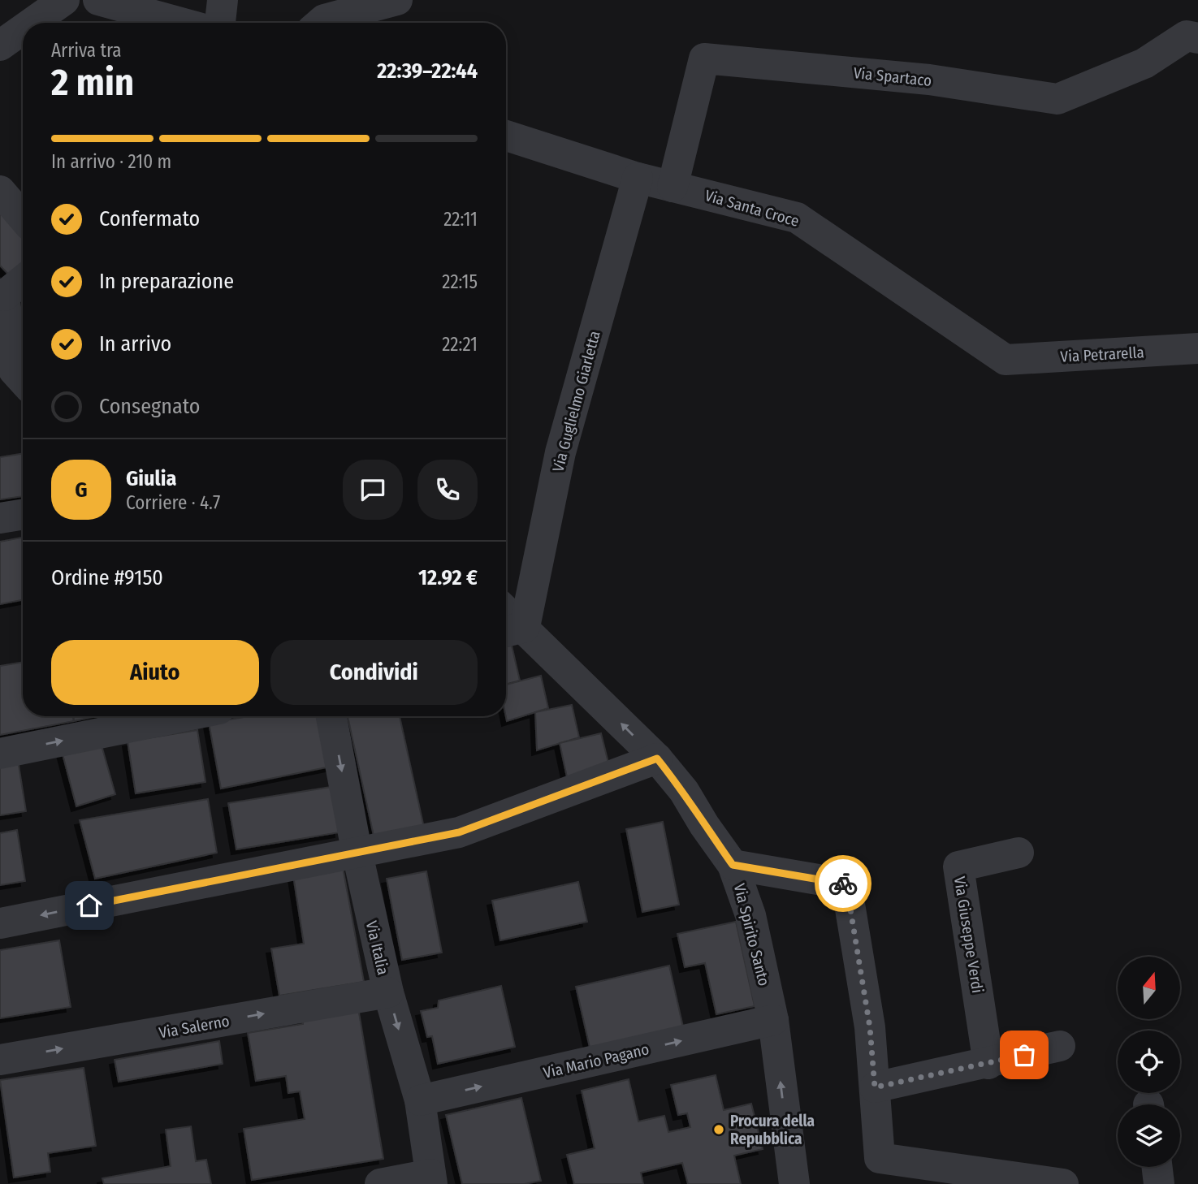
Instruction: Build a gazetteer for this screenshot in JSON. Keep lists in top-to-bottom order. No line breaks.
{"streets":{"street":["Via Spartaco","Via Santa Croce","Via Petrarella","Via Guglielmo Giarletta","Via Spirito Santo","Via Giuseppe Verdi","Via Italia","Via Salerno","Via Mario Pagano"]},"crossings":[["Via Spartaco","Via Santa Croce"],["Via Santa Croce","Via Petrarella"],["Via Santa Croce","Via Guglielmo Giarletta"],["Via Guglielmo Giarletta","Via Spirito Santo"],["Via Spirito Santo","Via Mario Pagano"],["Via Italia","Via Salerno"],["Via Italia","Via Mario Pagano"]],"one_way":["Via Spirito Santo","Via Italia"],"places":["Procura della Repubblica"],"north":"top","page":{"heading":["2 min","Arriva tra","22:39–22:44"],"panel":["Giulia","Corriere · 4.7","Ordine #9150","12.92 €"],"bar":"In arrivo · 210 m","list":[["Confermato","22:11"],["In preparazione","22:15"],["In arrivo","22:21"],"Consegnato"],"round":"G","buttons":["Aiuto","Condividi"]}}
